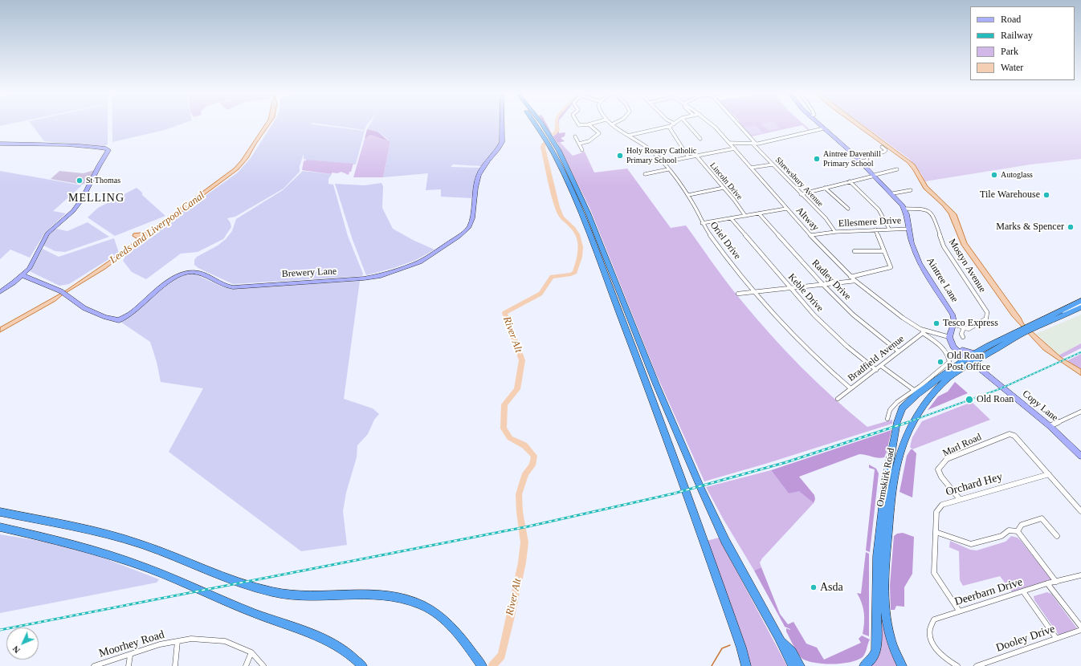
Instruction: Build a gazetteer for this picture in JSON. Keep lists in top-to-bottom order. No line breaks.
{"streets":{"highway":["Ormskirk Road"],"street":["Lincoln Drive","Shrewsbury Avenue","Altway","Ellesmere Drive","Oriel Drive","Mostyn Avenue","Brewery Lane","Radley Drive","Aintree Lane","Keble Drive","Bradfield Avenue","Copy Lane","Marl Road","Orchard Hey","Deerbarn Drive","Dooley Drive","Moorhey Road"]},"crossings":[["Shrewsbury Avenue","Ellesmere Drive"],["Altway","Ellesmere Drive"],["Altway","Bradfield Avenue"],["Ellesmere Drive","Aintree Lane"],["Oriel Drive","Bradfield Avenue"],["Mostyn Avenue","Aintree Lane"],["Radley Drive","Bradfield Avenue"],["Keble Drive","Bradfield Avenue"],["Copy Lane","Ormskirk Road"],["Marl Road","Orchard Hey"],["Orchard Hey","Deerbarn Drive"]],"districts":["MELLING"],"water":["Leeds and Liverpool Canal","River Alt"],"places":["Holy Rosary Catholic Primary School","Aintree Davenhill Primary School","Autoglass","St Thomas","Tile Warehouse","Marks & Spencer","Tesco Express","Old Roan Post Office","Old Roan","Asda"],"legend":["Road","Railway","Park","Water"],"north":"bottom left"}
